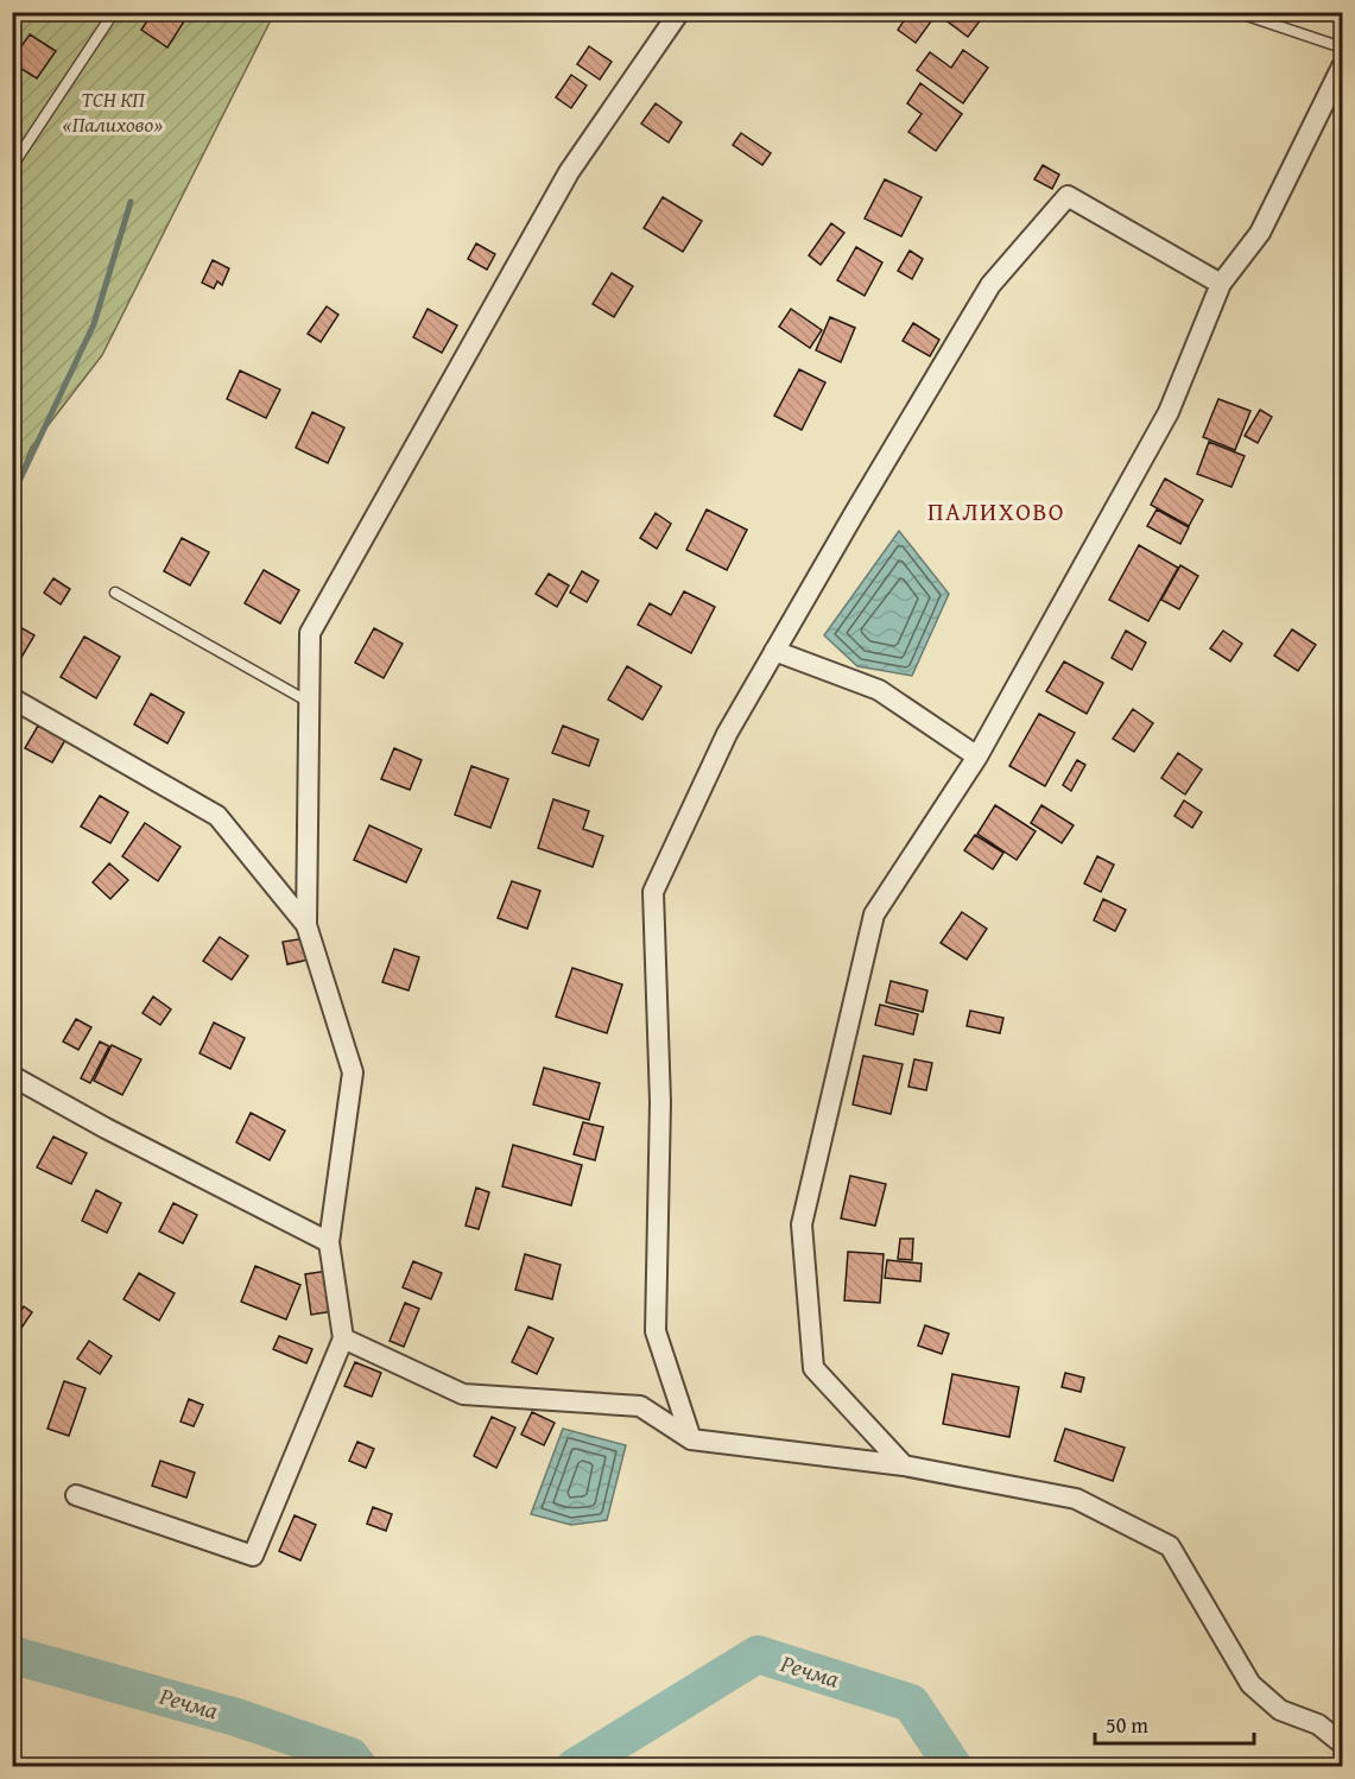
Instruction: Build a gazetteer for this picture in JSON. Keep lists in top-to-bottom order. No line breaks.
{"districts":["ПАЛИХОВО"],"water":["Речма"],"parks":["ТСН КП «Палихово»"],"scale_bar":"50 m"}
